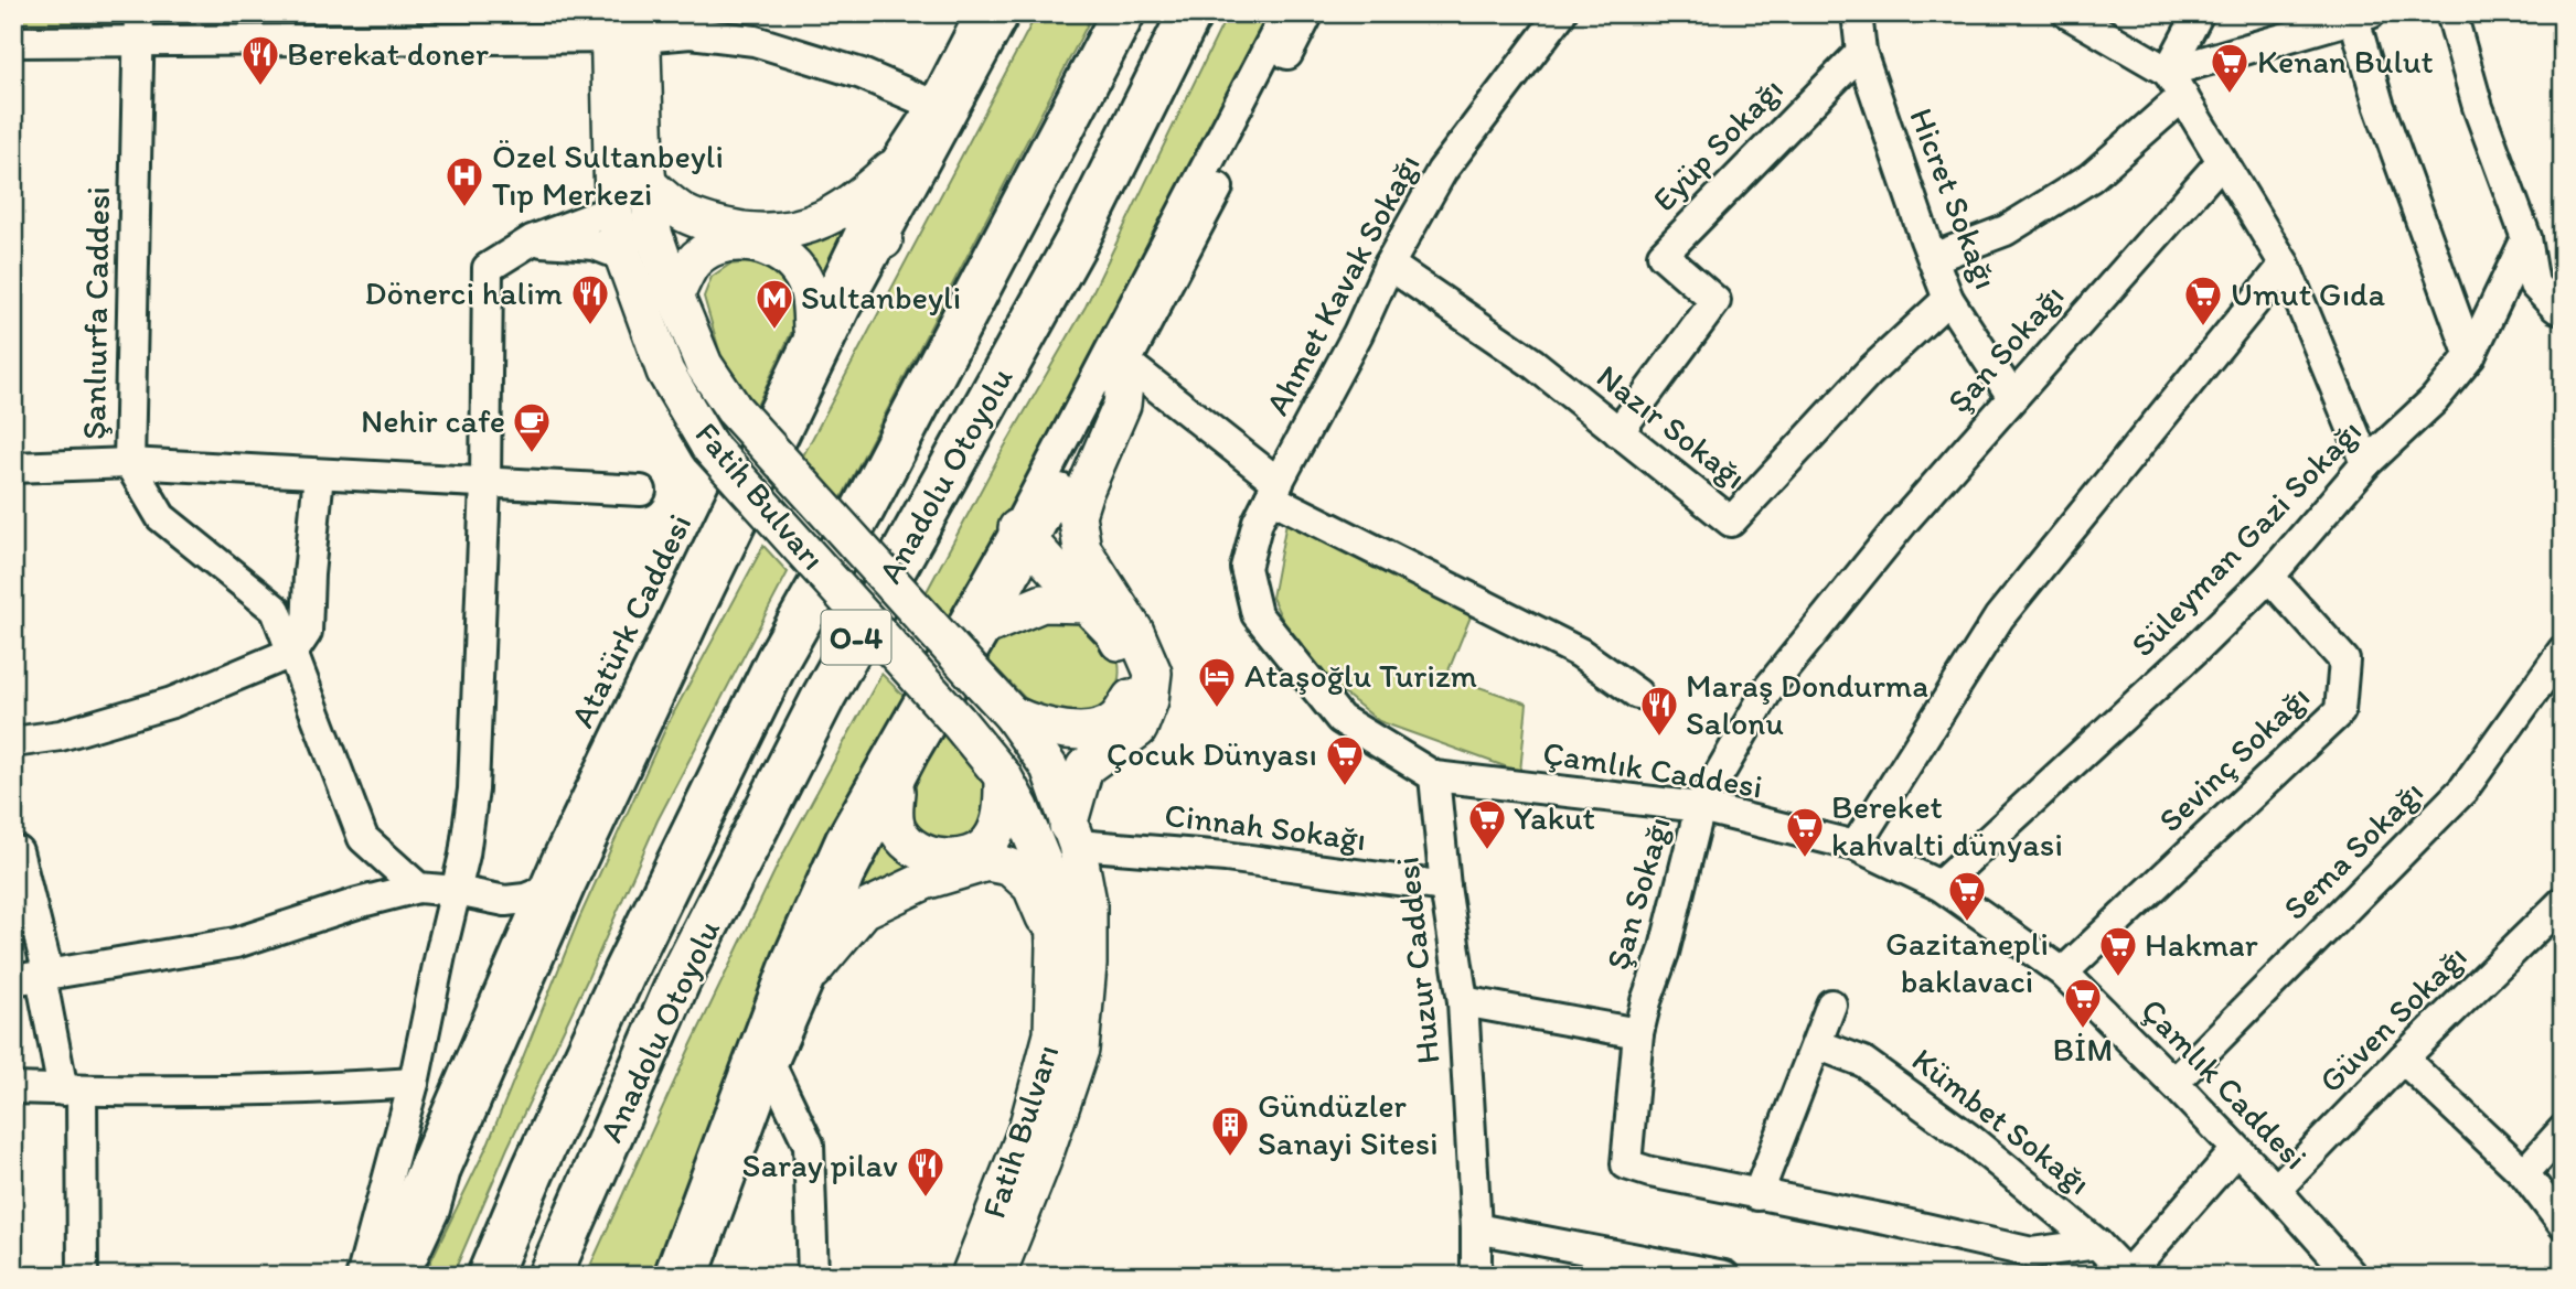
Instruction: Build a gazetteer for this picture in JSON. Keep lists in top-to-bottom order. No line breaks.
{"streets":{"highway":["Anadolu Otoyolu","O-4"],"main road":["Fatih Bulvarı"],"street":["Eyüp Sokağı","Hicret Sokağı","Ahmet Kavak Sokağı","Şanlıurfa Caddesi","Şan Sokağı","Nazır Sokağı","Süleyman Gazi Sokağı","Atatürk Caddesi","Sevinç Sokağı","Çamlık Caddesi","Cinnah Sokağı","Sema Sokağı","Huzur Caddesi","Güven Sokağı","Kümbet Sokağı"]},"crossings":[["Eyüp Sokağı","Hicret Sokağı"],["Eyüp Sokağı","Nazır Sokağı"],["Hicret Sokağı","Şan Sokağı"],["Hicret Sokağı","Nazır Sokağı"],["Ahmet Kavak Sokağı","Nazır Sokağı"],["Ahmet Kavak Sokağı","Çamlık Caddesi"],["Şan Sokağı","Çamlık Caddesi"],["Şan Sokağı","Kümbet Sokağı"],["Fatih Bulvarı","Cinnah Sokağı"],["Süleyman Gazi Sokağı","Sevinç Sokağı"],["Süleyman Gazi Sokağı","Çamlık Caddesi"],["Sevinç Sokağı","Çamlık Caddesi"],["Çamlık Caddesi","Sema Sokağı"],["Çamlık Caddesi","Huzur Caddesi"],["Çamlık Caddesi","Güven Sokağı"],["Cinnah Sokağı","Huzur Caddesi"]],"places":{"restaurant":["Berekat doner","Dönerci halim","Maraş Dondurma Salonu","Saray pilav"],"supermarket":["Kenan Bulut","Umut Gıda","Çocuk Dünyası","Yakut","Bereket kahvalti dünyasi","Gazitanepli baklavaci","Hakmar","BİM"],"hospital":["Özel Sultanbeyli Tıp Merkezi"],"metro station":["Sultanbeyli"],"cafe":["Nehir cafe"],"hotel":["Ataşoğlu Turizm"],"building":["Gündüzler Sanayi Sitesi"]}}
